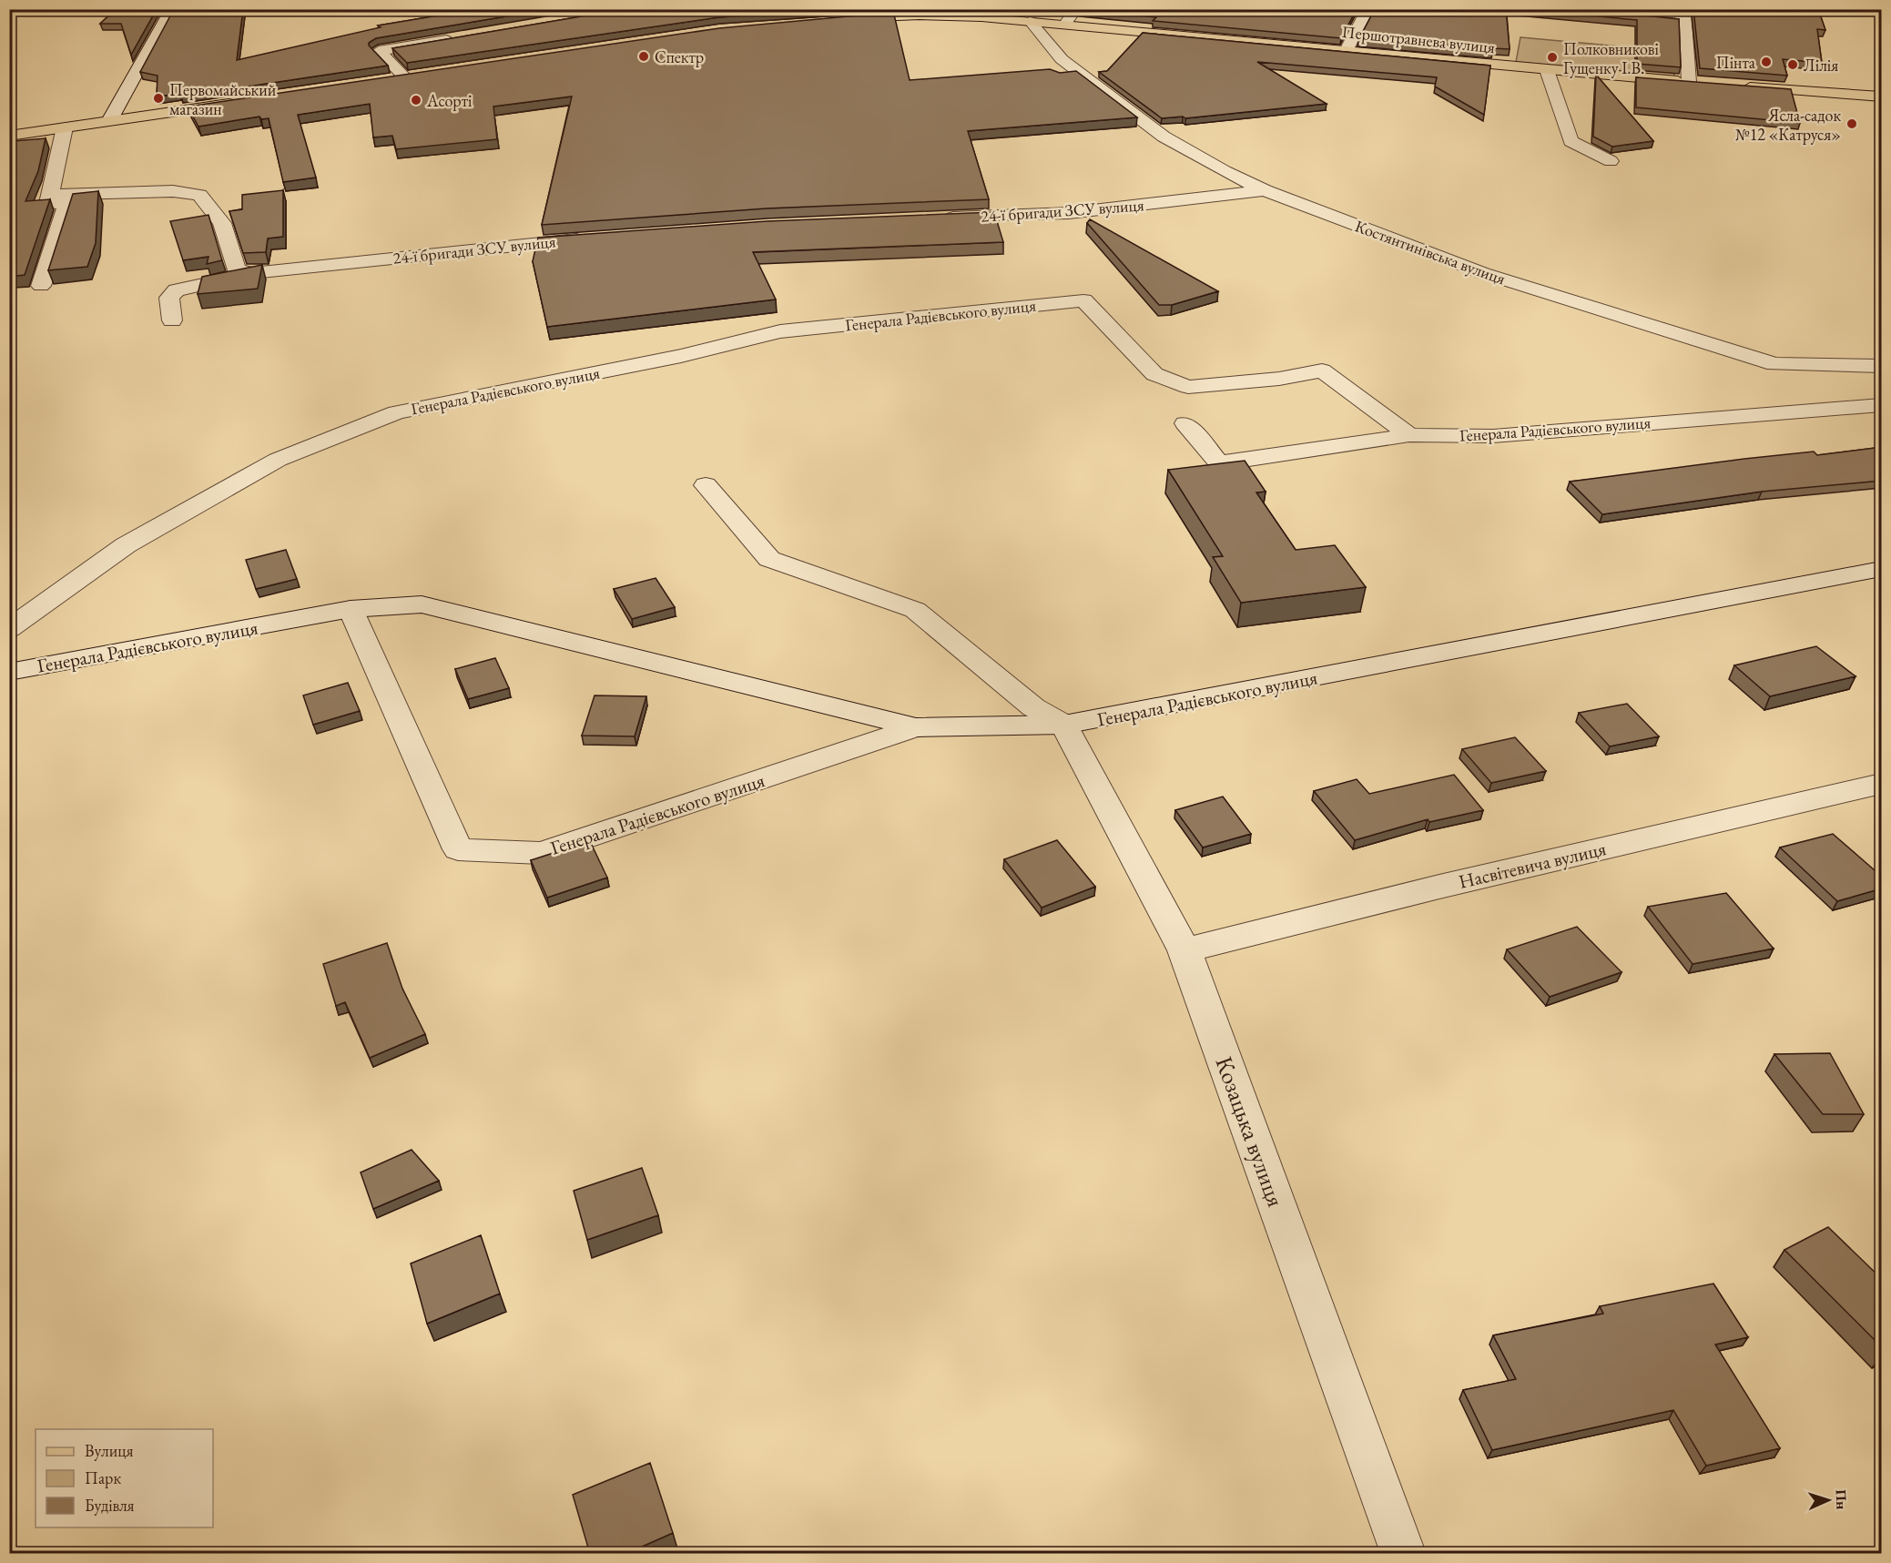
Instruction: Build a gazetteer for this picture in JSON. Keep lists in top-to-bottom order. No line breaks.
{"streets":{"main road":["Першотравнева вулиця"],"street":["24-ї бригади ЗСУ вулиця","Костянтинівська вулиця","Генерала Радієвського вулиця","Насвітевича вулиця","Козацька вулиця"]},"crossings":[["Першотравнева вулиця","Костянтинівська вулиця"],["24-ї бригади ЗСУ вулиця","Костянтинівська вулиця"],["Генерала Радієвського вулиця","Козацька вулиця"],["Насвітевича вулиця","Козацька вулиця"]],"places":["Спектр","Полковникові Гущенку І.В.","Пінта","Лілія","Первомайський магазин","Асорті","Ясла-садок №12 «Катруся»"],"legend":["Вулиця","Парк","Будівля"],"north":"right"}
